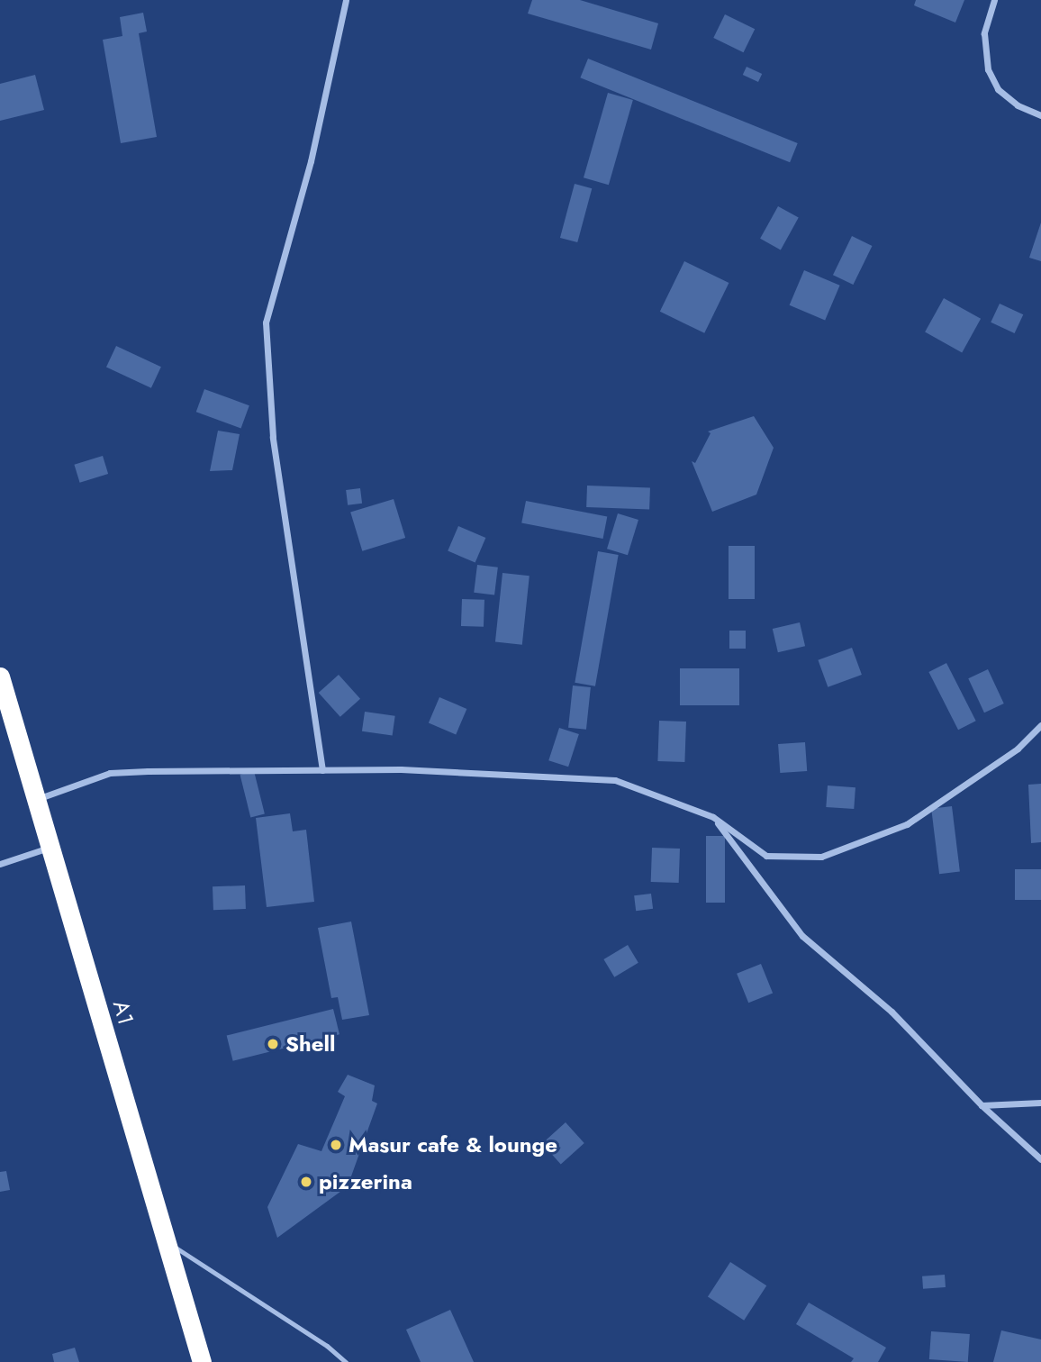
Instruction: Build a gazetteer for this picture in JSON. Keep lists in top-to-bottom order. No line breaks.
{"streets":{"highway":["A1"]},"places":["Shell","Masur cafe & lounge","pizzerina"]}
